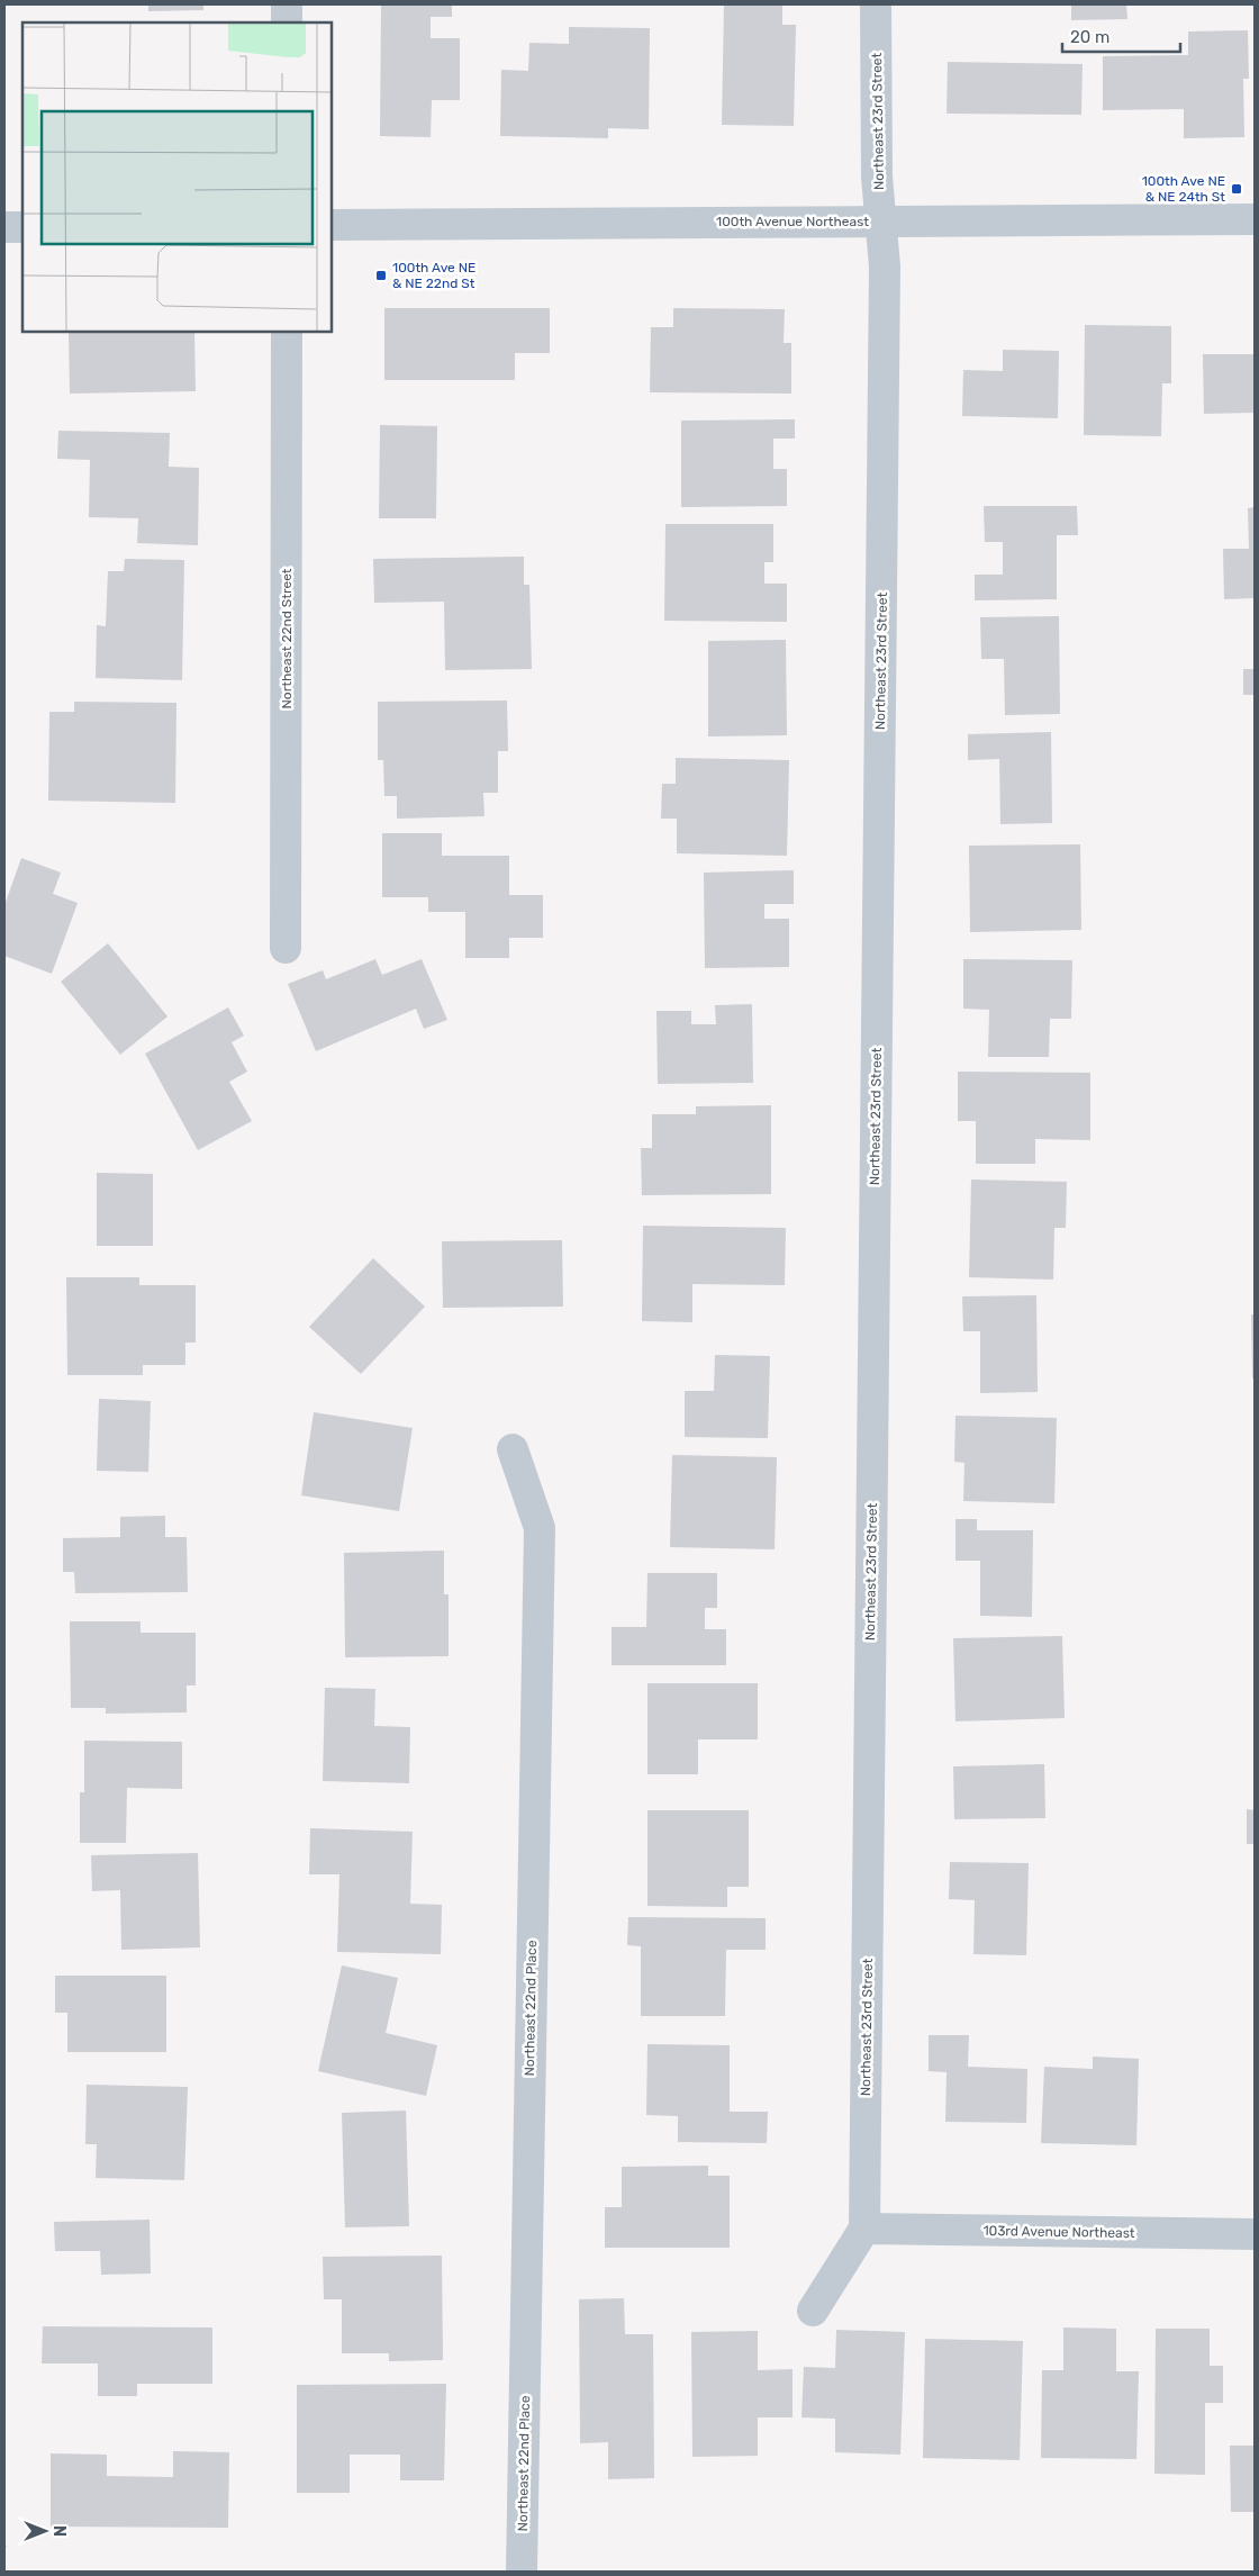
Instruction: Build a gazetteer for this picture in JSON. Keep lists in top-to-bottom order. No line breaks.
{"streets":{"street":["Northeast 23rd Street","100th Avenue Northeast","Northeast 22nd Street","Northeast 22nd Place","103rd Avenue Northeast"]},"crossings":[["Northeast 23rd Street","100th Avenue Northeast"],["Northeast 23rd Street","103rd Avenue Northeast"]],"places":{"transit":["100th Ave NE & NE 24th St","100th Ave NE & NE 22nd St"]},"scale_bar":"20 m","north":"right"}
